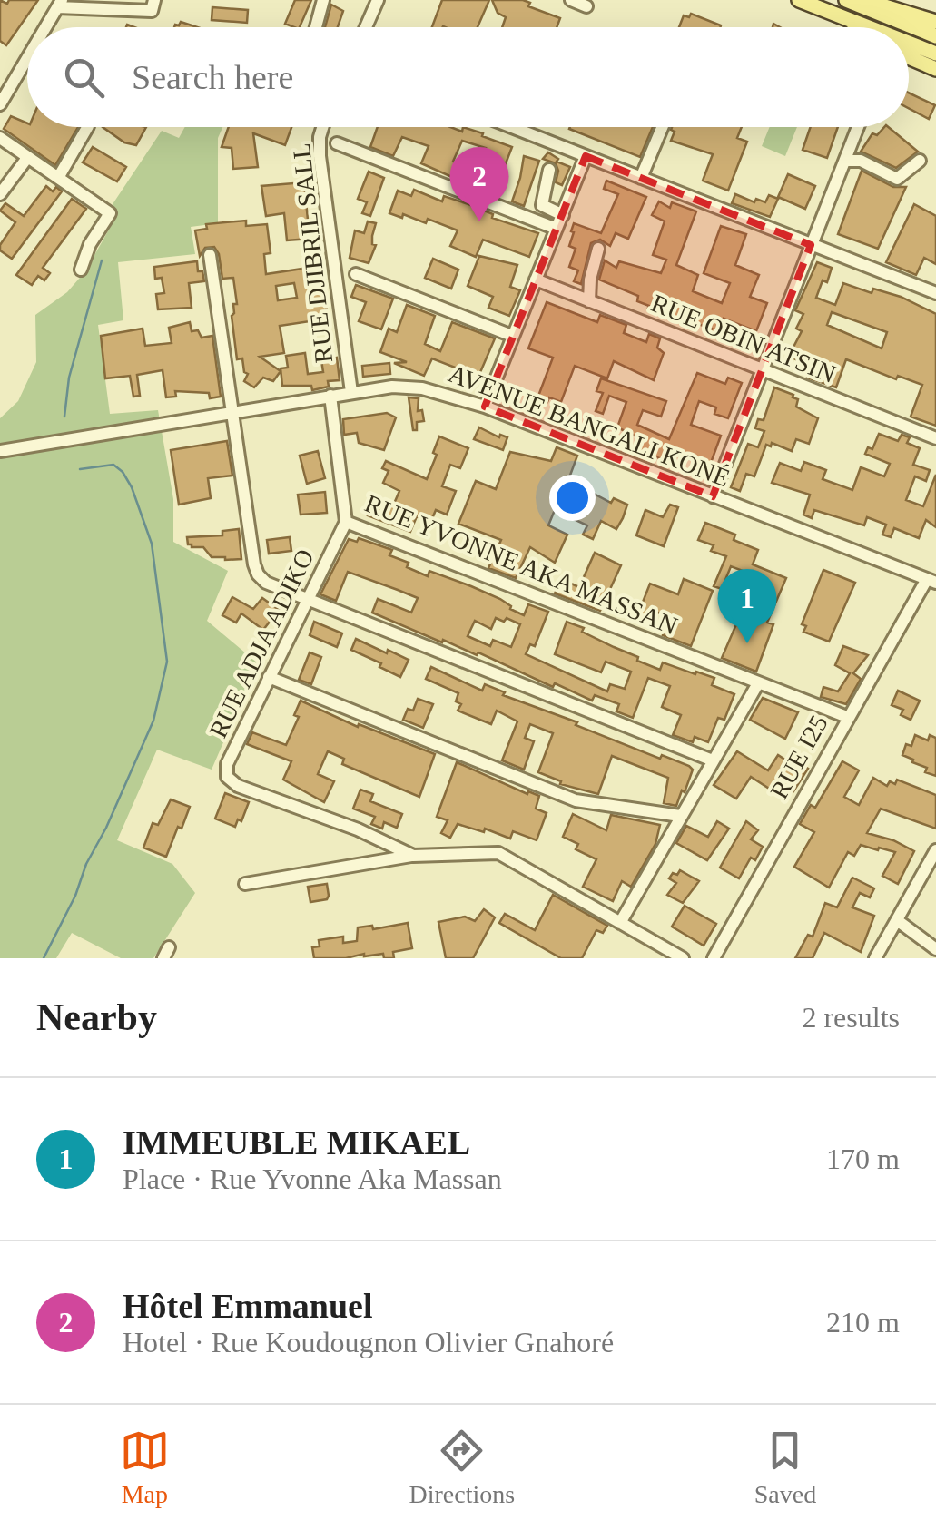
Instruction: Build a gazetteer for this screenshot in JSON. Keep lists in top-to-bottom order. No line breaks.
{"streets":{"street":["RUE DJIBRIL SALL","RUE OBIN ATSIN","AVENUE BANGALI KONÉ","RUE YVONNE AKA MASSAN","RUE ADJA ADIKO","RUE I25"]},"crossings":[["RUE DJIBRIL SALL","AVENUE BANGALI KONÉ"],["AVENUE BANGALI KONÉ","RUE YVONNE AKA MASSAN"],["AVENUE BANGALI KONÉ","RUE I25"],["RUE YVONNE AKA MASSAN","RUE ADJA ADIKO"],["RUE YVONNE AKA MASSAN","RUE I25"]],"page":{"search":"Search here","pins":["2","1"],"heading":["Nearby","2 results"],"list":[{"mark":"1","name":"IMMEUBLE MIKAEL","note":"Place · Rue Yvonne Aka Massan","value":"170 m"},{"mark":"2","name":"Hôtel Emmanuel","note":"Hotel · Rue Koudougnon Olivier Gnahoré","value":"210 m"}],"nav":["Map","Directions","Saved"]}}
